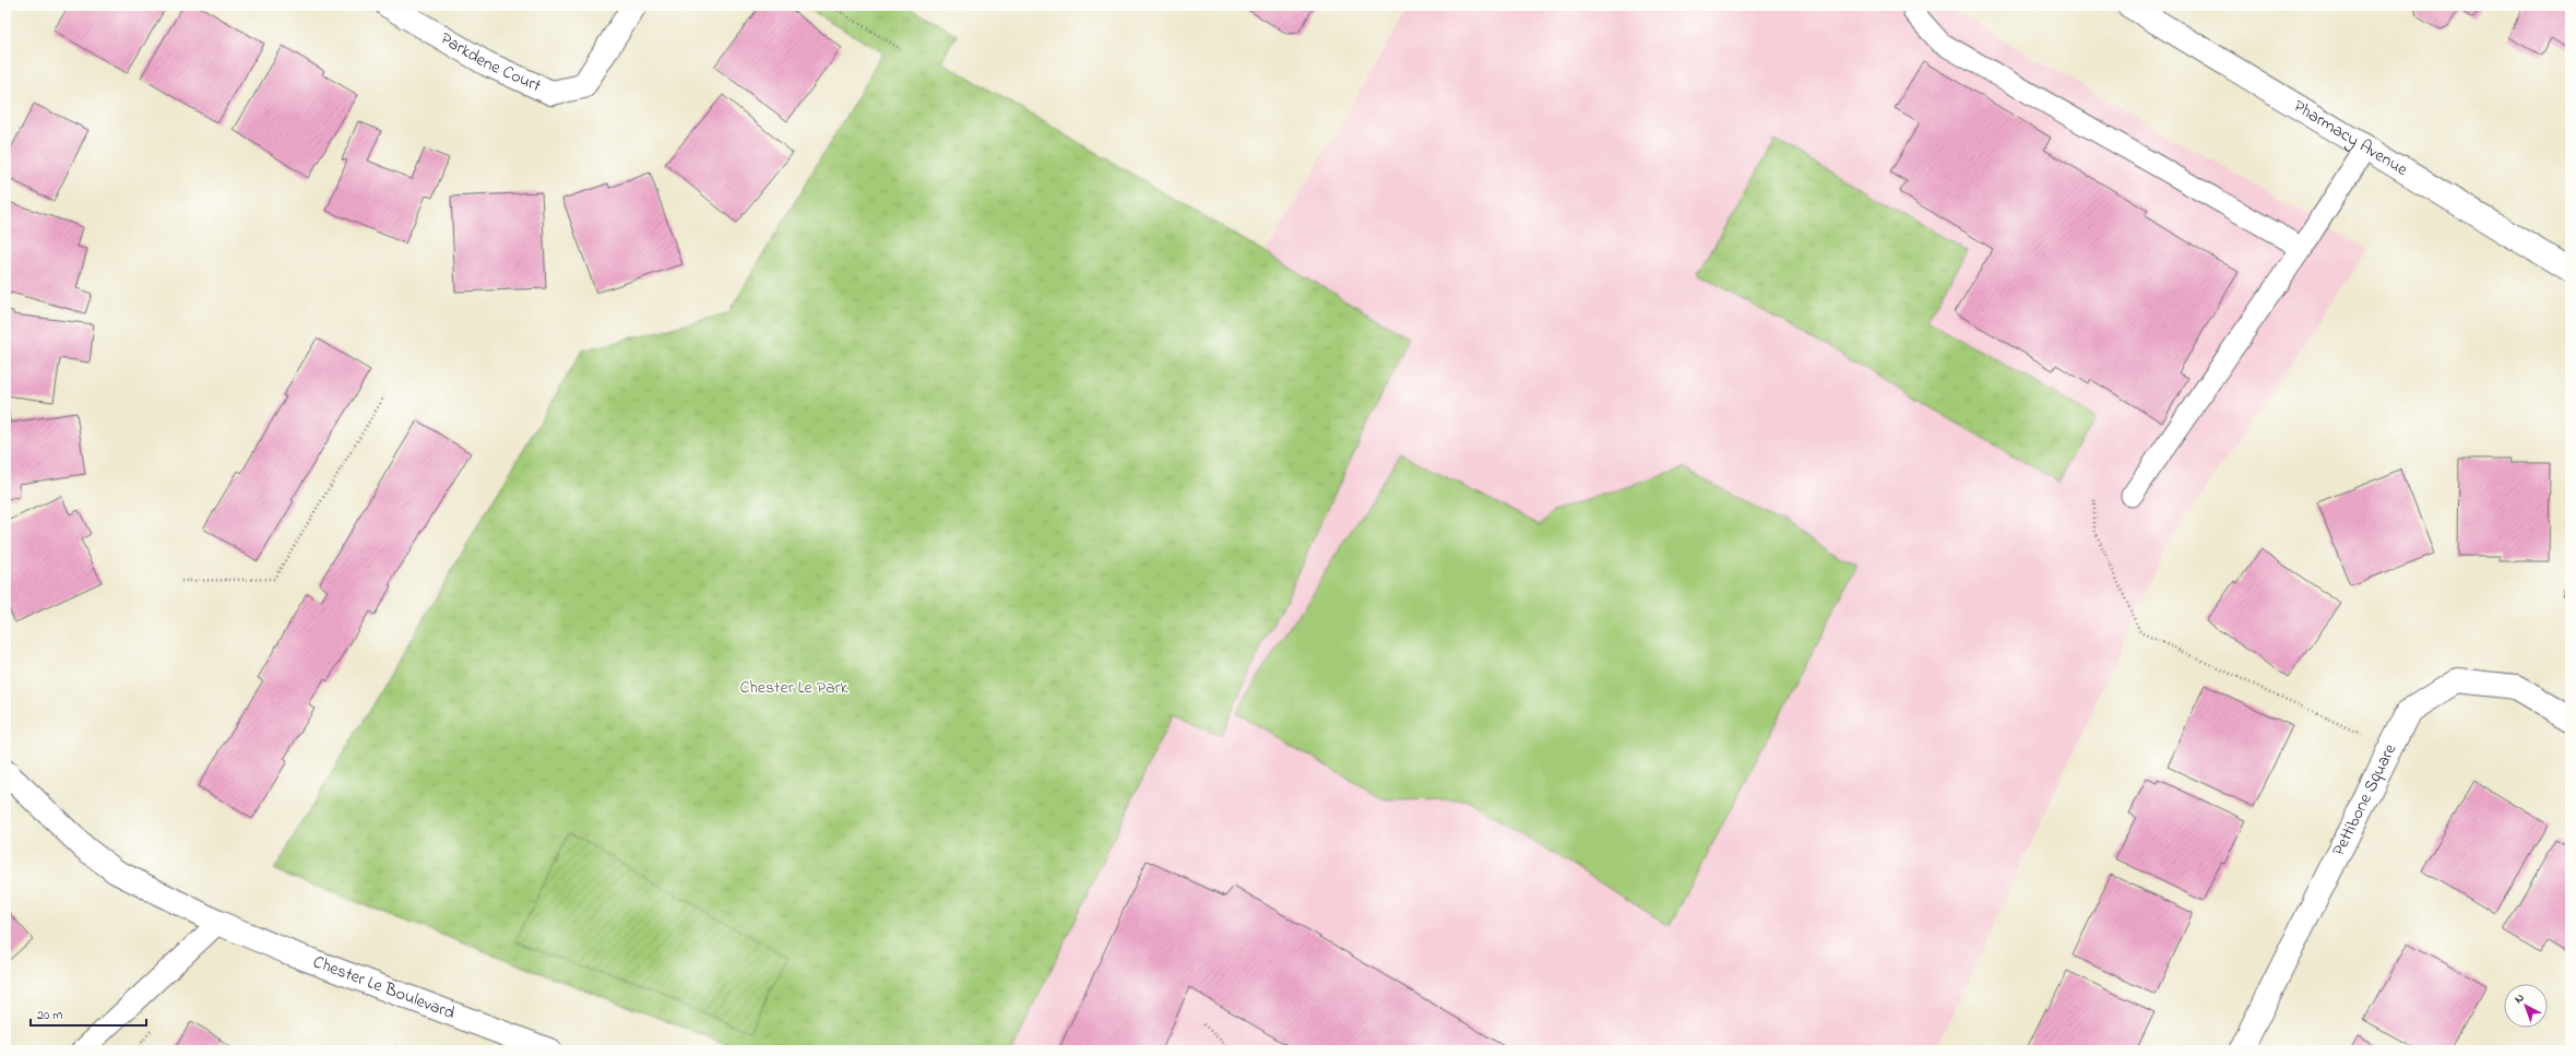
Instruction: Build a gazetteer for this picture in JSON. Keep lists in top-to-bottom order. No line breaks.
{"streets":{"street":["Parkdene Court","Pharmacy Avenue","Pettibone Square","Chester Le Boulevard"]},"parks":["Chester Le Park"],"scale_bar":"20 m","north":"top left"}
